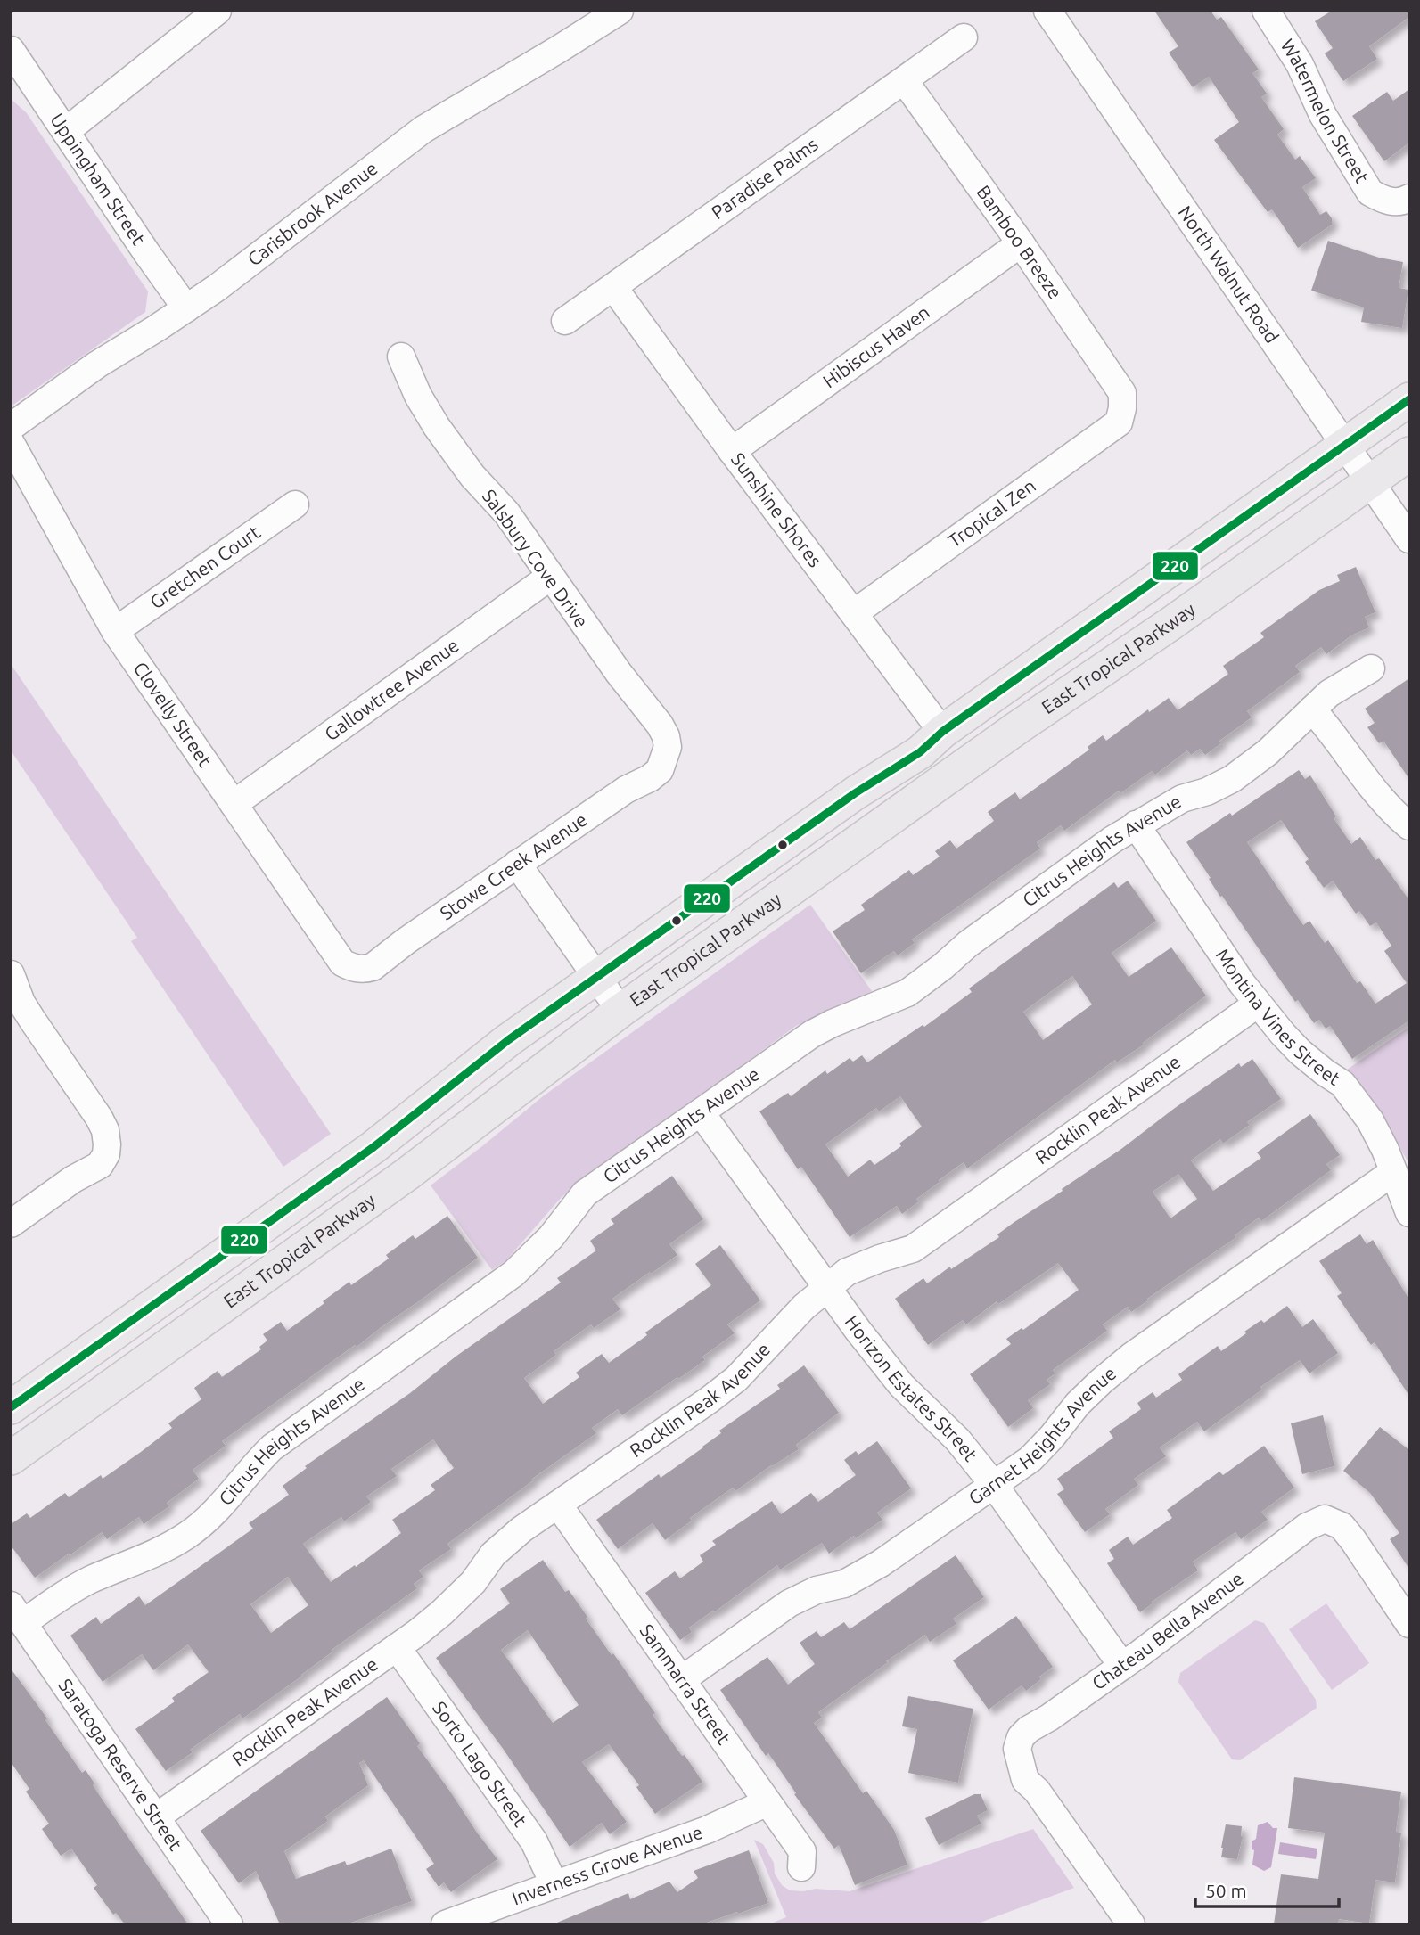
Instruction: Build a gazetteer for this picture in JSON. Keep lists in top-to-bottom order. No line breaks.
{"streets":{"main road":["East Tropical Parkway"],"street":["Watermelon Street","Uppingham Street","Paradise Palms","Carisbrook Avenue","Bamboo Breeze","North Walnut Road","Hibiscus Haven","Sunshine Shores","Tropical Zen","Salsbury Cove Drive","Gretchen Court","Gallowtree Avenue","Clovelly Street","Citrus Heights Avenue","Stowe Creek Avenue","Montina Vines Street","Rocklin Peak Avenue","Horizon Estates Street","Garnet Heights Avenue","Chateau Bella Avenue","Sammarra Street","Sorto Lago Street","Saratoga Reserve Street","Inverness Grove Avenue"]},"crossings":[["Uppingham Street","Carisbrook Avenue"],["Paradise Palms","Bamboo Breeze"],["Paradise Palms","Sunshine Shores"],["Bamboo Breeze","Hibiscus Haven"],["Bamboo Breeze","Tropical Zen"],["North Walnut Road","East Tropical Parkway"],["Hibiscus Haven","Sunshine Shores"],["Sunshine Shores","Tropical Zen"],["Salsbury Cove Drive","Gallowtree Avenue"],["Salsbury Cove Drive","Stowe Creek Avenue"],["Gretchen Court","Clovelly Street"],["Gallowtree Avenue","Clovelly Street"],["Clovelly Street","Stowe Creek Avenue"],["Citrus Heights Avenue","Montina Vines Street"],["Citrus Heights Avenue","Horizon Estates Street"],["Citrus Heights Avenue","Saratoga Reserve Street"],["Montina Vines Street","Rocklin Peak Avenue"],["Montina Vines Street","Garnet Heights Avenue"],["Rocklin Peak Avenue","Horizon Estates Street"],["Rocklin Peak Avenue","Sammarra Street"],["Rocklin Peak Avenue","Sorto Lago Street"],["Rocklin Peak Avenue","Saratoga Reserve Street"],["Horizon Estates Street","Garnet Heights Avenue"],["Horizon Estates Street","Chateau Bella Avenue"],["Garnet Heights Avenue","Sammarra Street"],["Sammarra Street","Inverness Grove Avenue"],["Sorto Lago Street","Inverness Grove Avenue"]],"lines":["transit line 220"],"scale_bar":"50 m"}
